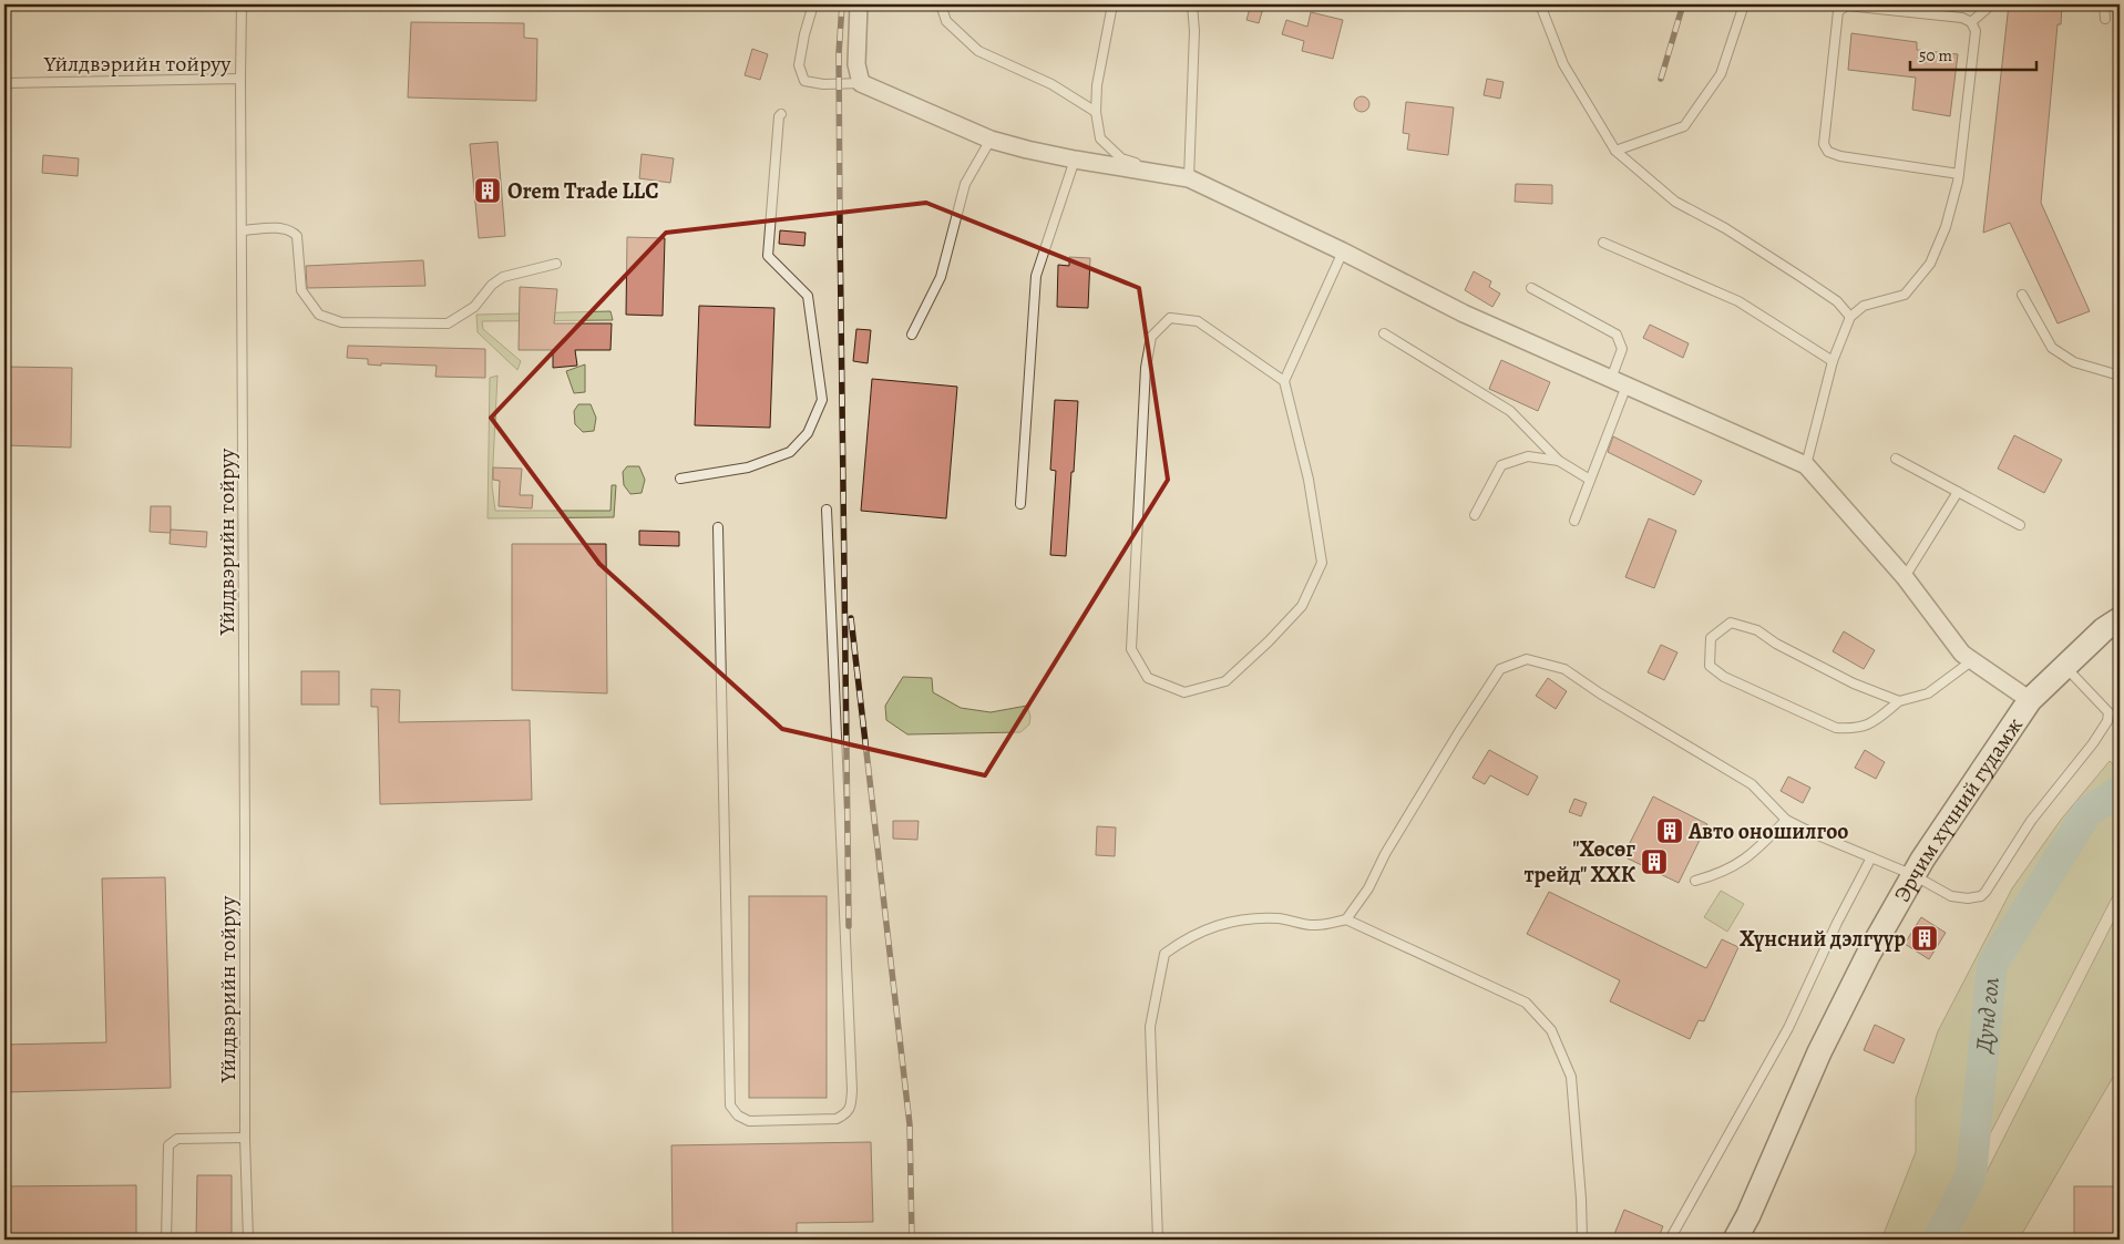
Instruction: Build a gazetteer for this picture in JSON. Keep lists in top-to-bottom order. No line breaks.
{"streets":{"main road":["Эрчим хүчний гудамж"],"lane":["Үйлдвэрийн тойруу"]},"water":["Дунд гол"],"places":{"building":["Orem Trade LLC","Авто оношилгоо","\"Хөсөг трейд\" ХХК","Хүнсний дэлгүүр"]},"scale_bar":"50 m"}
